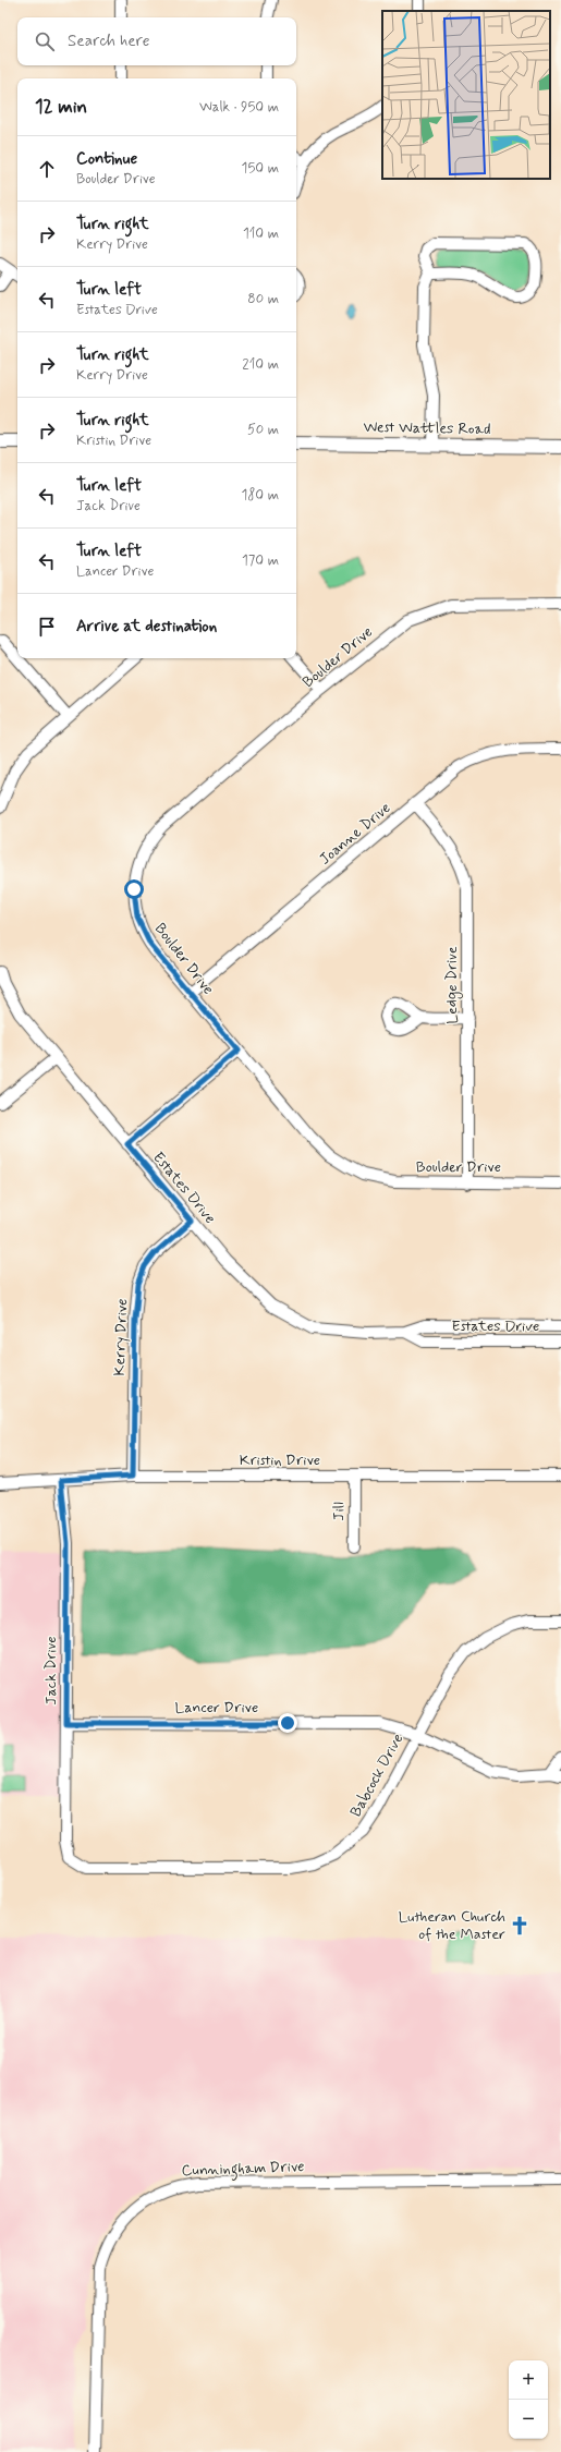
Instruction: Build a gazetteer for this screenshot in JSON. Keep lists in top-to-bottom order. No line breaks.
{"streets":{"street":["West Wattles Road","Boulder Drive","Joanne Drive","Ledge Drive","Estates Drive","Kerry Drive","Kristin Drive","Jill","Jack Drive","Lancer Drive","Babcock Drive","Cunningham Drive"]},"crossings":[["Boulder Drive","Joanne Drive"],["Boulder Drive","Ledge Drive"],["Joanne Drive","Ledge Drive"],["Estates Drive","Kerry Drive"],["Kerry Drive","Kristin Drive"],["Kristin Drive","Jill"],["Kristin Drive","Jack Drive"],["Jack Drive","Lancer Drive"],["Jack Drive","Babcock Drive"],["Lancer Drive","Babcock Drive"]],"places":{"church":["Lutheran Church of the Master"]},"page":{"search":"Search here","heading":["12 min","Walk · 950 m"],"list":[["Continue","Boulder Drive","150 m"],["Turn right","Kerry Drive","110 m"],["Turn left","Estates Drive","80 m"],["Turn right","Kerry Drive","210 m"],["Turn right","Kristin Drive","50 m"],["Turn left","Jack Drive","180 m"],["Turn left","Lancer Drive","170 m"],"Arrive at destination"],"map_buttons":["+","−"]}}
